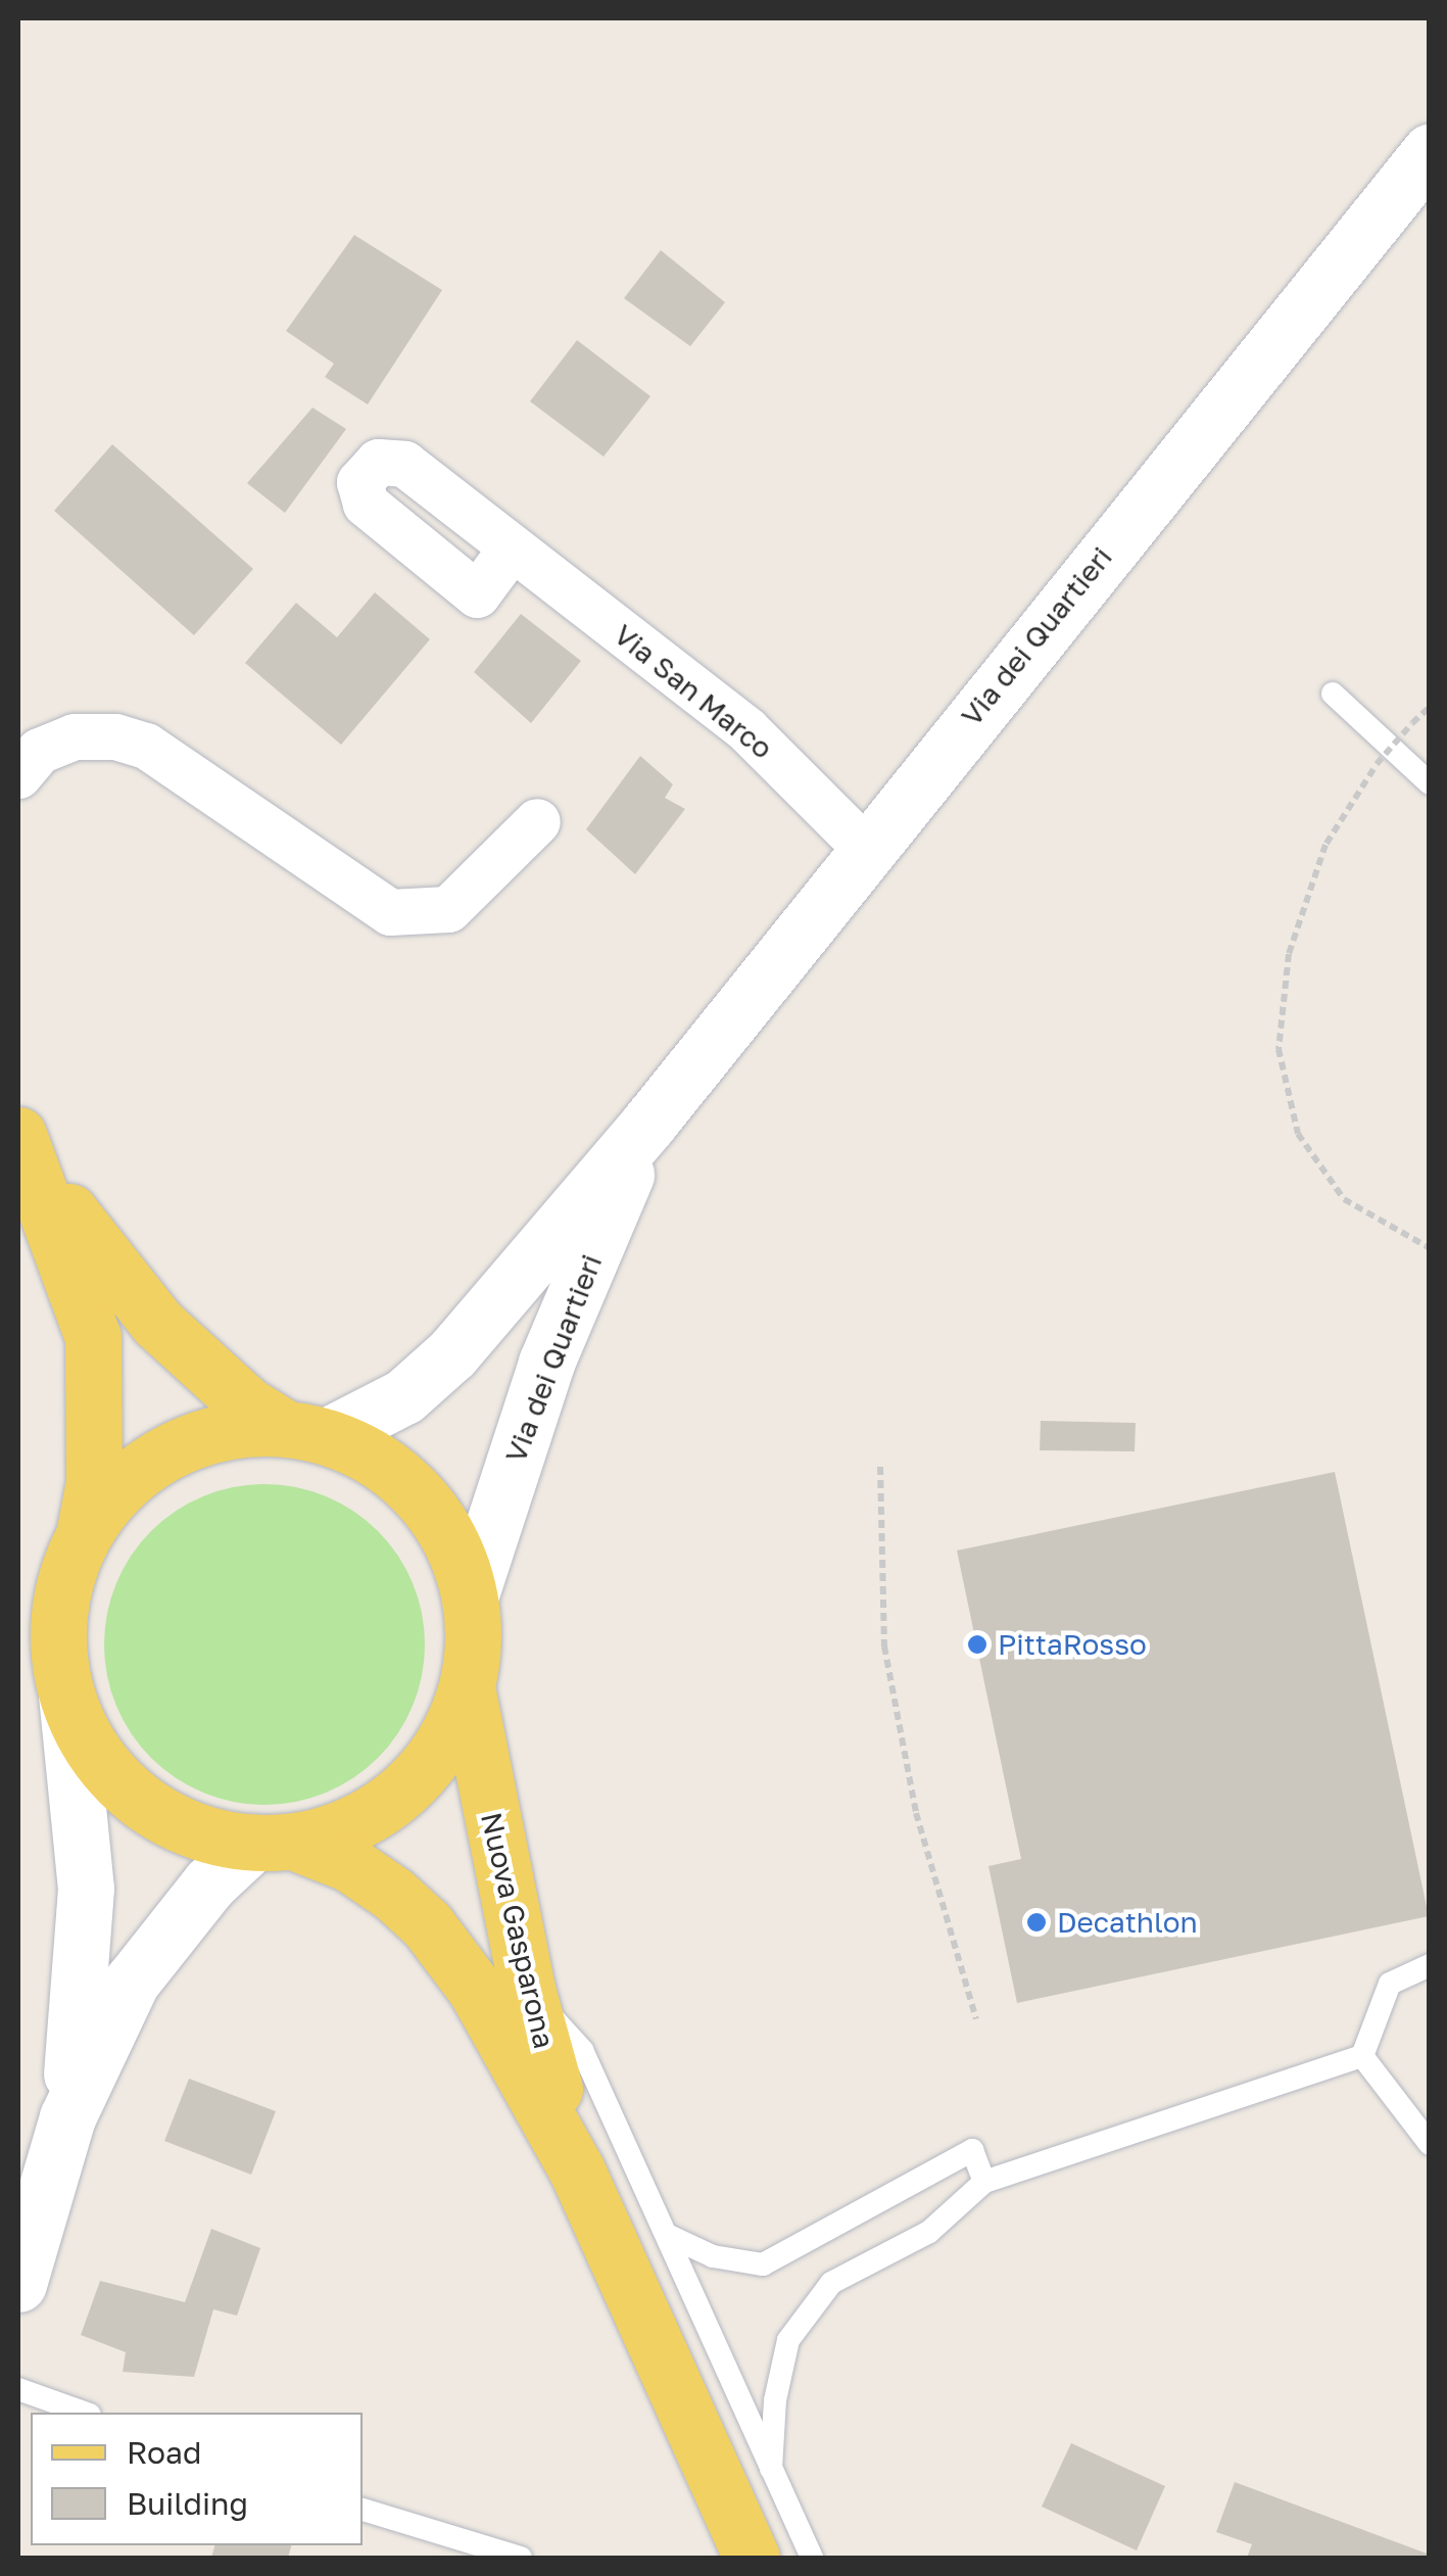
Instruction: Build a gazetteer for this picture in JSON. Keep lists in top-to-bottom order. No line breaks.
{"streets":{"main road":["Nuova Gasparona"],"street":["Via dei Quartieri","Via San Marco"]},"crossings":[["Via dei Quartieri","Via San Marco"],["Via dei Quartieri","Nuova Gasparona"]],"places":["PittaRosso","Decathlon"],"legend":["Road","Building"]}
